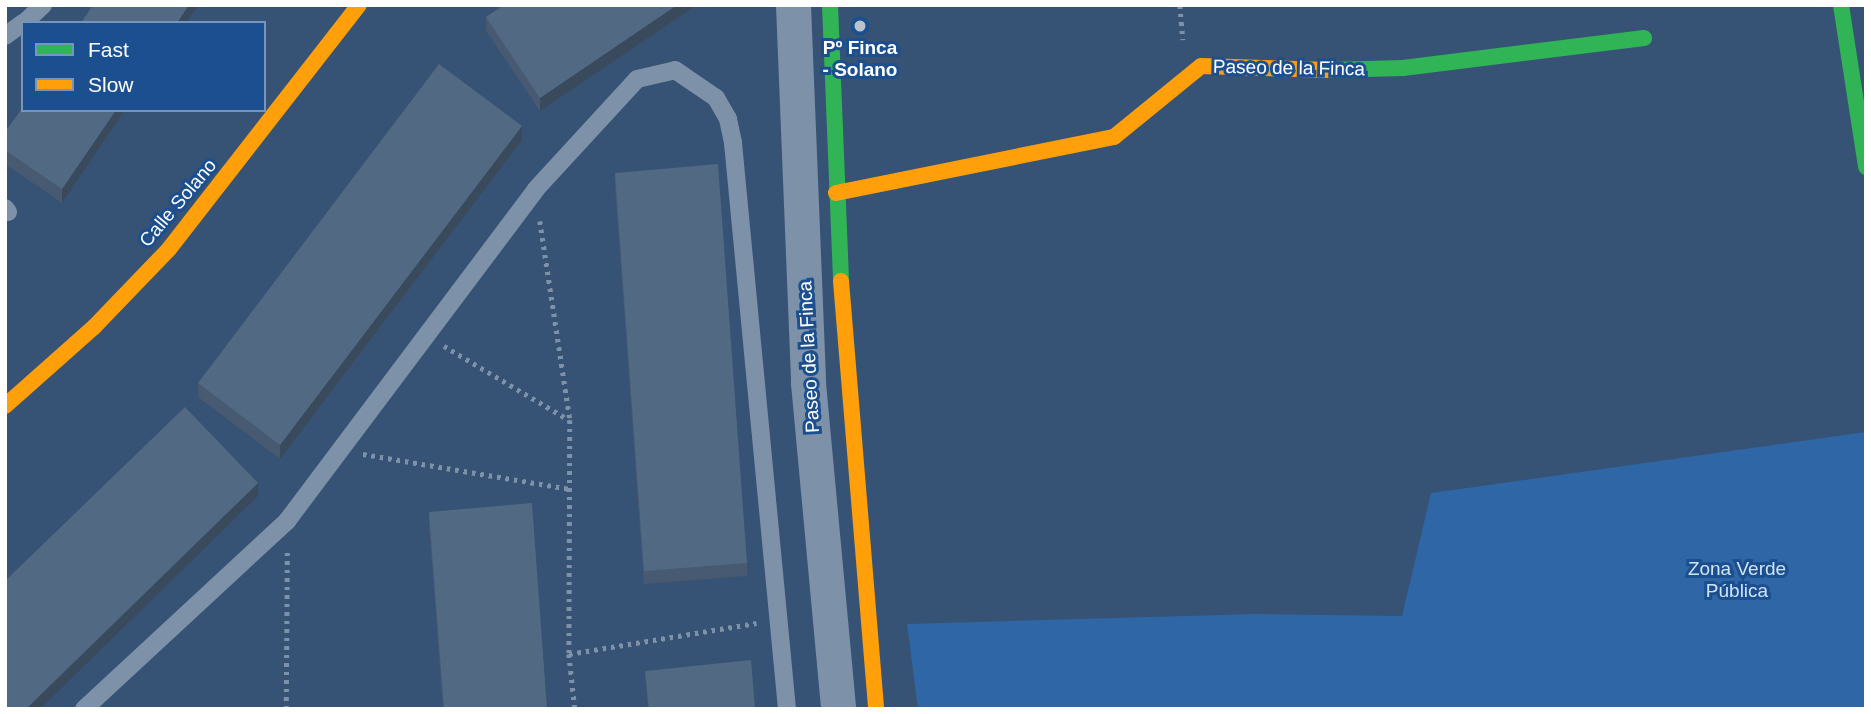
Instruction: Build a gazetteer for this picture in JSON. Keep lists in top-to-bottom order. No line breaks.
{"streets":{"street":["Paseo de la Finca","Calle Solano"]},"parks":["Zona Verde Pública"],"places":["Pº Finca - Solano"],"legend":["Fast","Slow"]}
